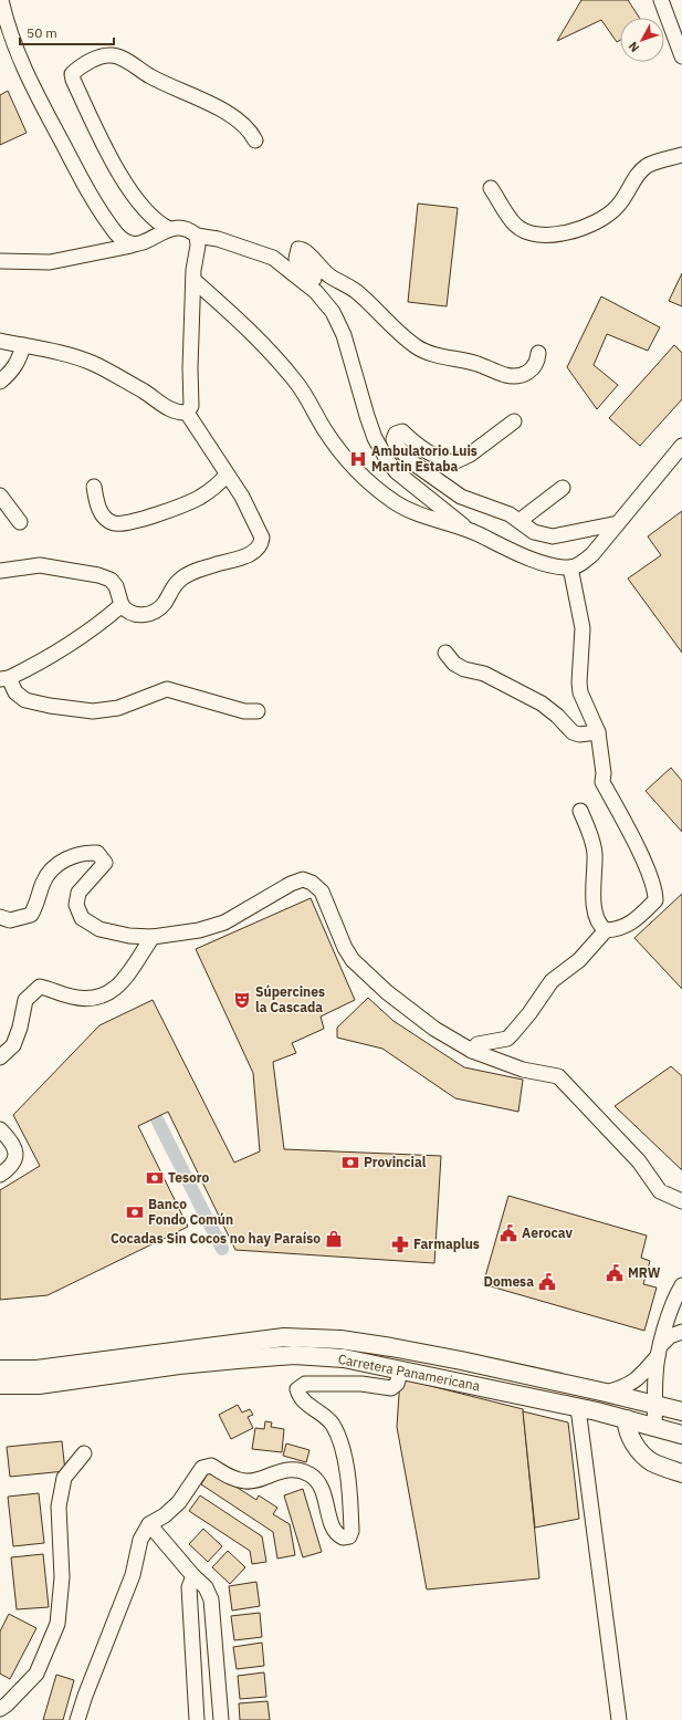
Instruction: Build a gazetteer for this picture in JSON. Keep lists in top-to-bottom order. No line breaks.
{"streets":{"main road":["Carretera Panamericana"]},"places":{"hospital":["Ambulatorio Luis Martin Estaba"],"theatre":["Súpercines la Cascada"],"bank":["Provincial","Tesoro","Banco Fondo Común"],"public building":["Aerocav","MRW","Domesa"],"shop":["Cocadas Sin Cocos no hay Paraíso"],"pharmacy":["Farmaplus"]},"scale_bar":"50 m","north":"bottom left"}
